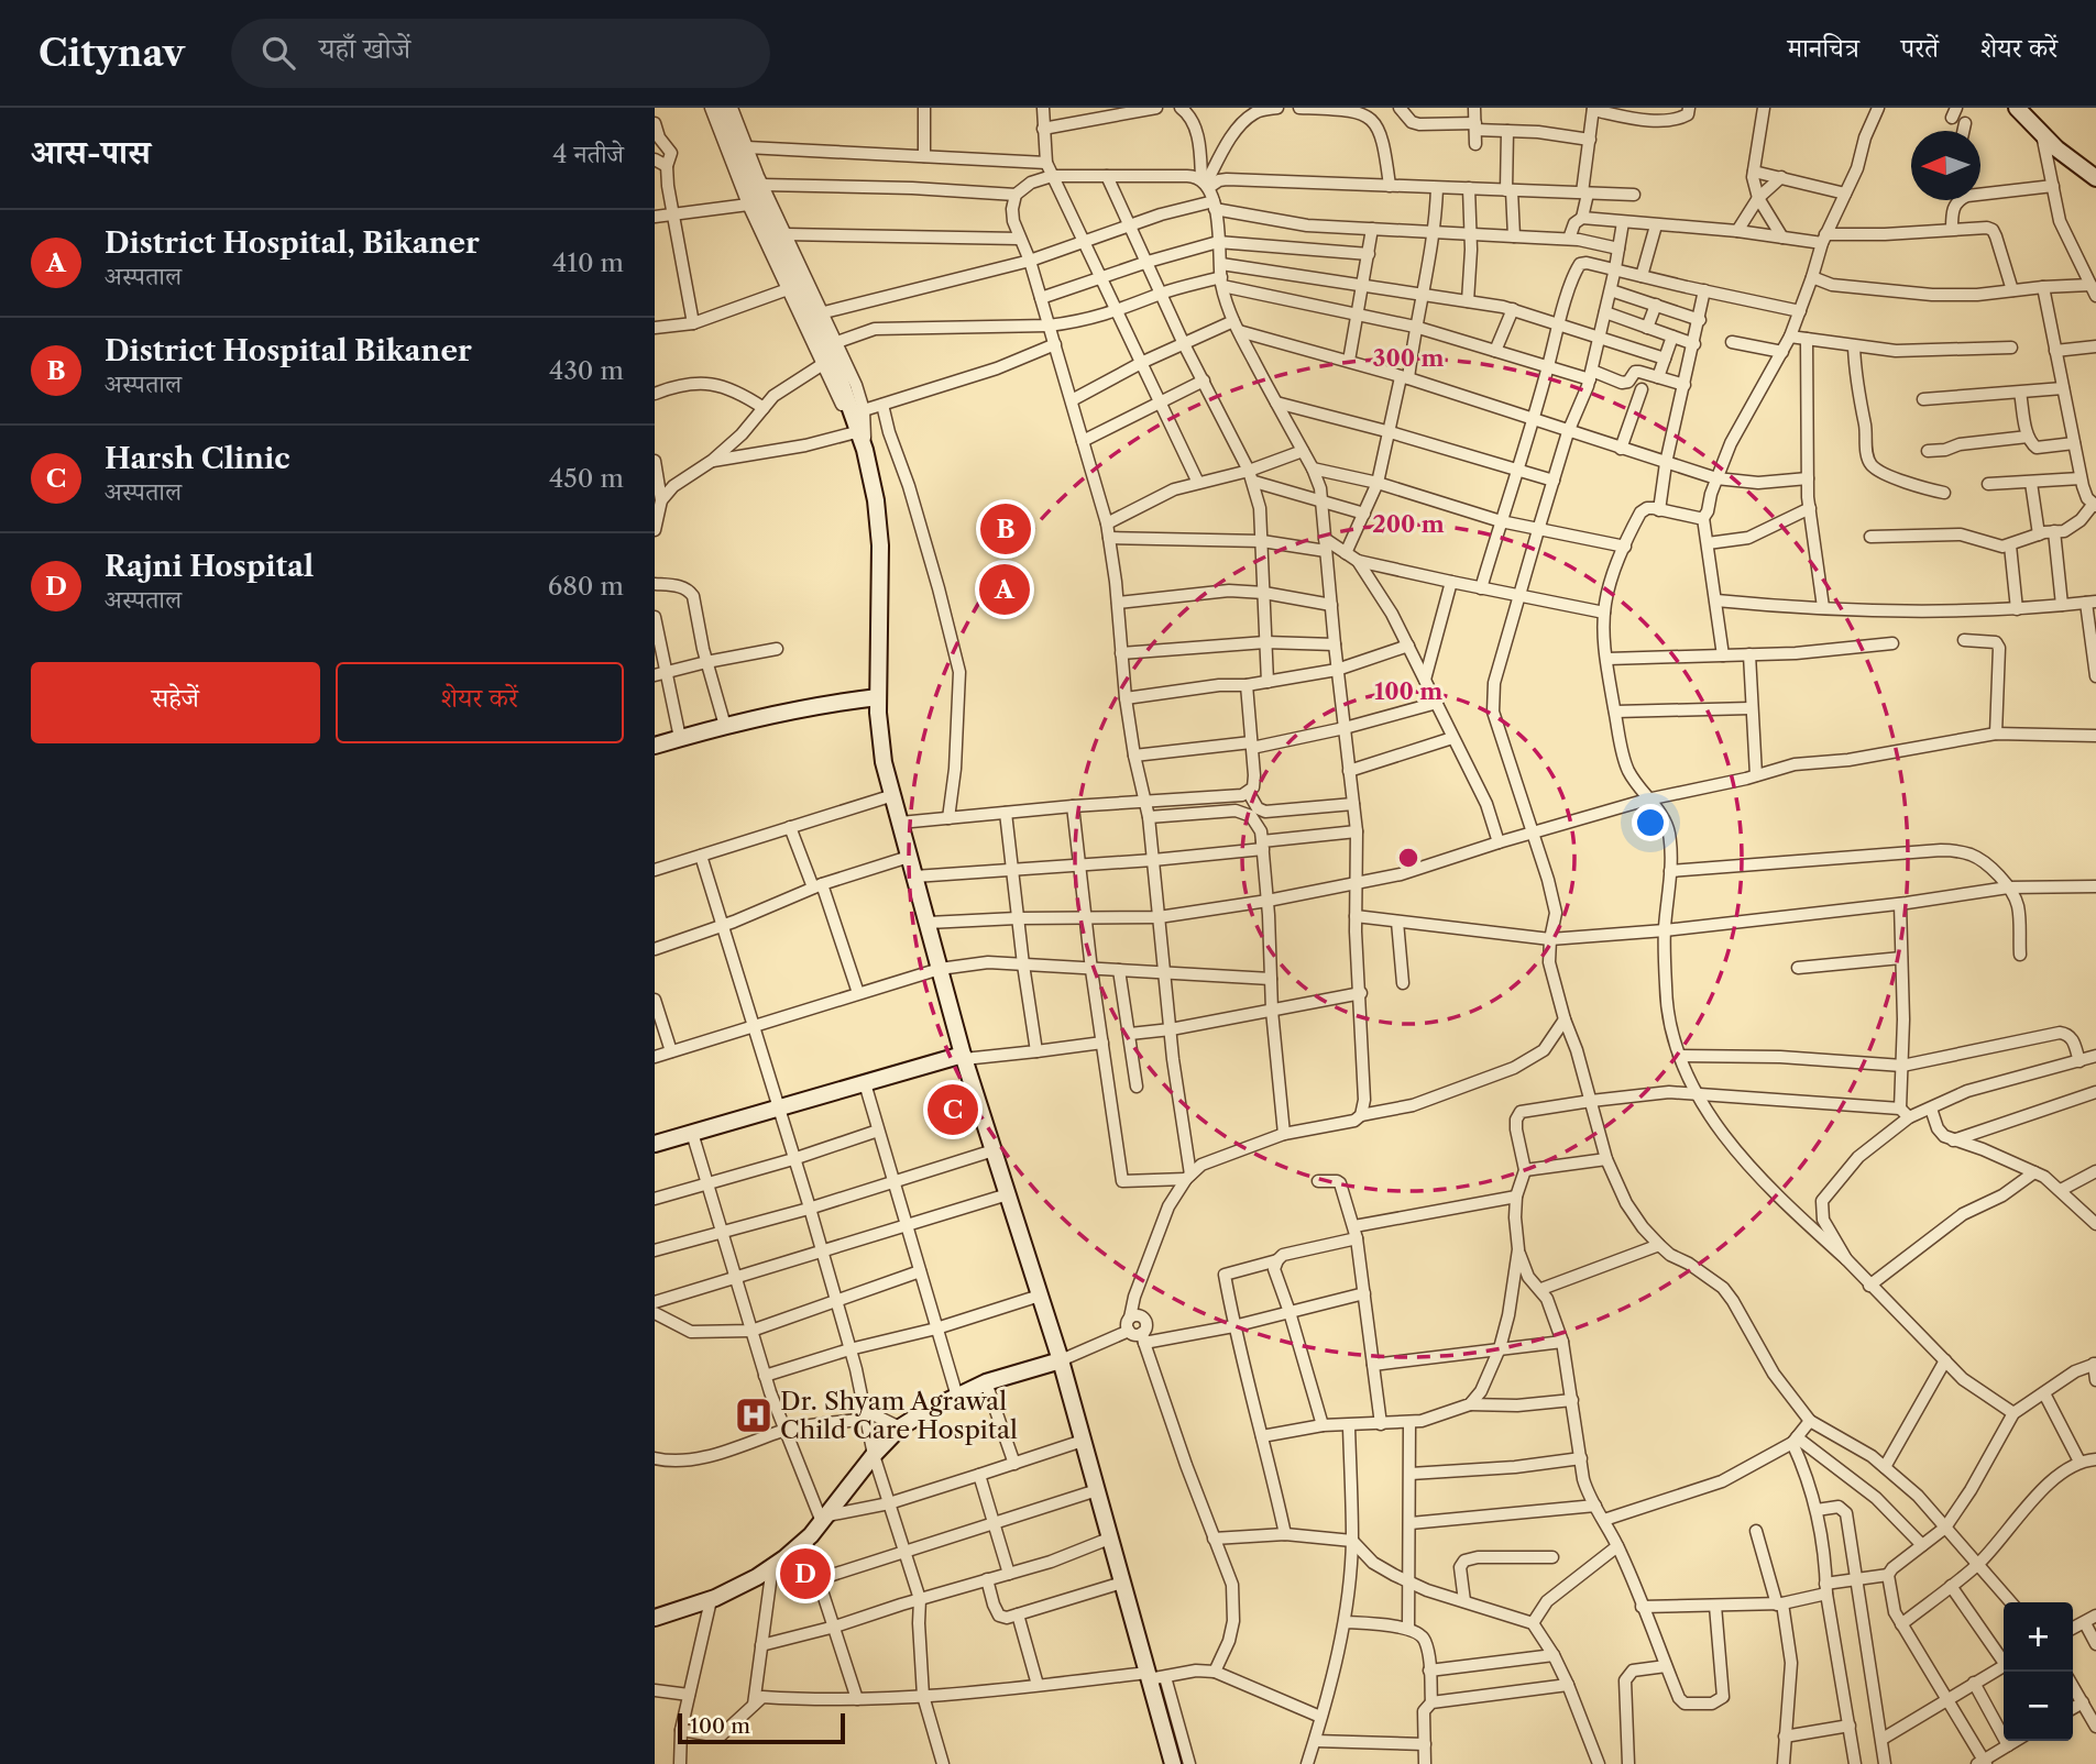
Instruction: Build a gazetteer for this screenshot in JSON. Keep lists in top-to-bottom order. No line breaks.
{"places":{"hospital":["Dr. Shyam Agrawal Child Care Hospital"]},"scale_bar":"100 m","north":"left","page":{"header":"Citynav","search":"यहाँ खोजें","nav":["मानचित्र","परतें","शेयर करें"],"heading":["आस-पास","4 नतीजे"],"list":[{"mark":"A","name":"District Hospital, Bikaner","note":"अस्पताल","value":"410 m"},{"mark":"B","name":"District Hospital Bikaner","note":"अस्पताल","value":"430 m"},{"mark":"C","name":"Harsh Clinic","note":"अस्पताल","value":"450 m"},{"mark":"D","name":"Rajni Hospital","note":"अस्पताल","value":"680 m"}],"pins":["B","A","C","D"],"buttons":["सहेजें","शेयर करें"],"map_buttons":["+","−"],"scale":"100 m"},"rings":["300 m","200 m","100 m"]}
